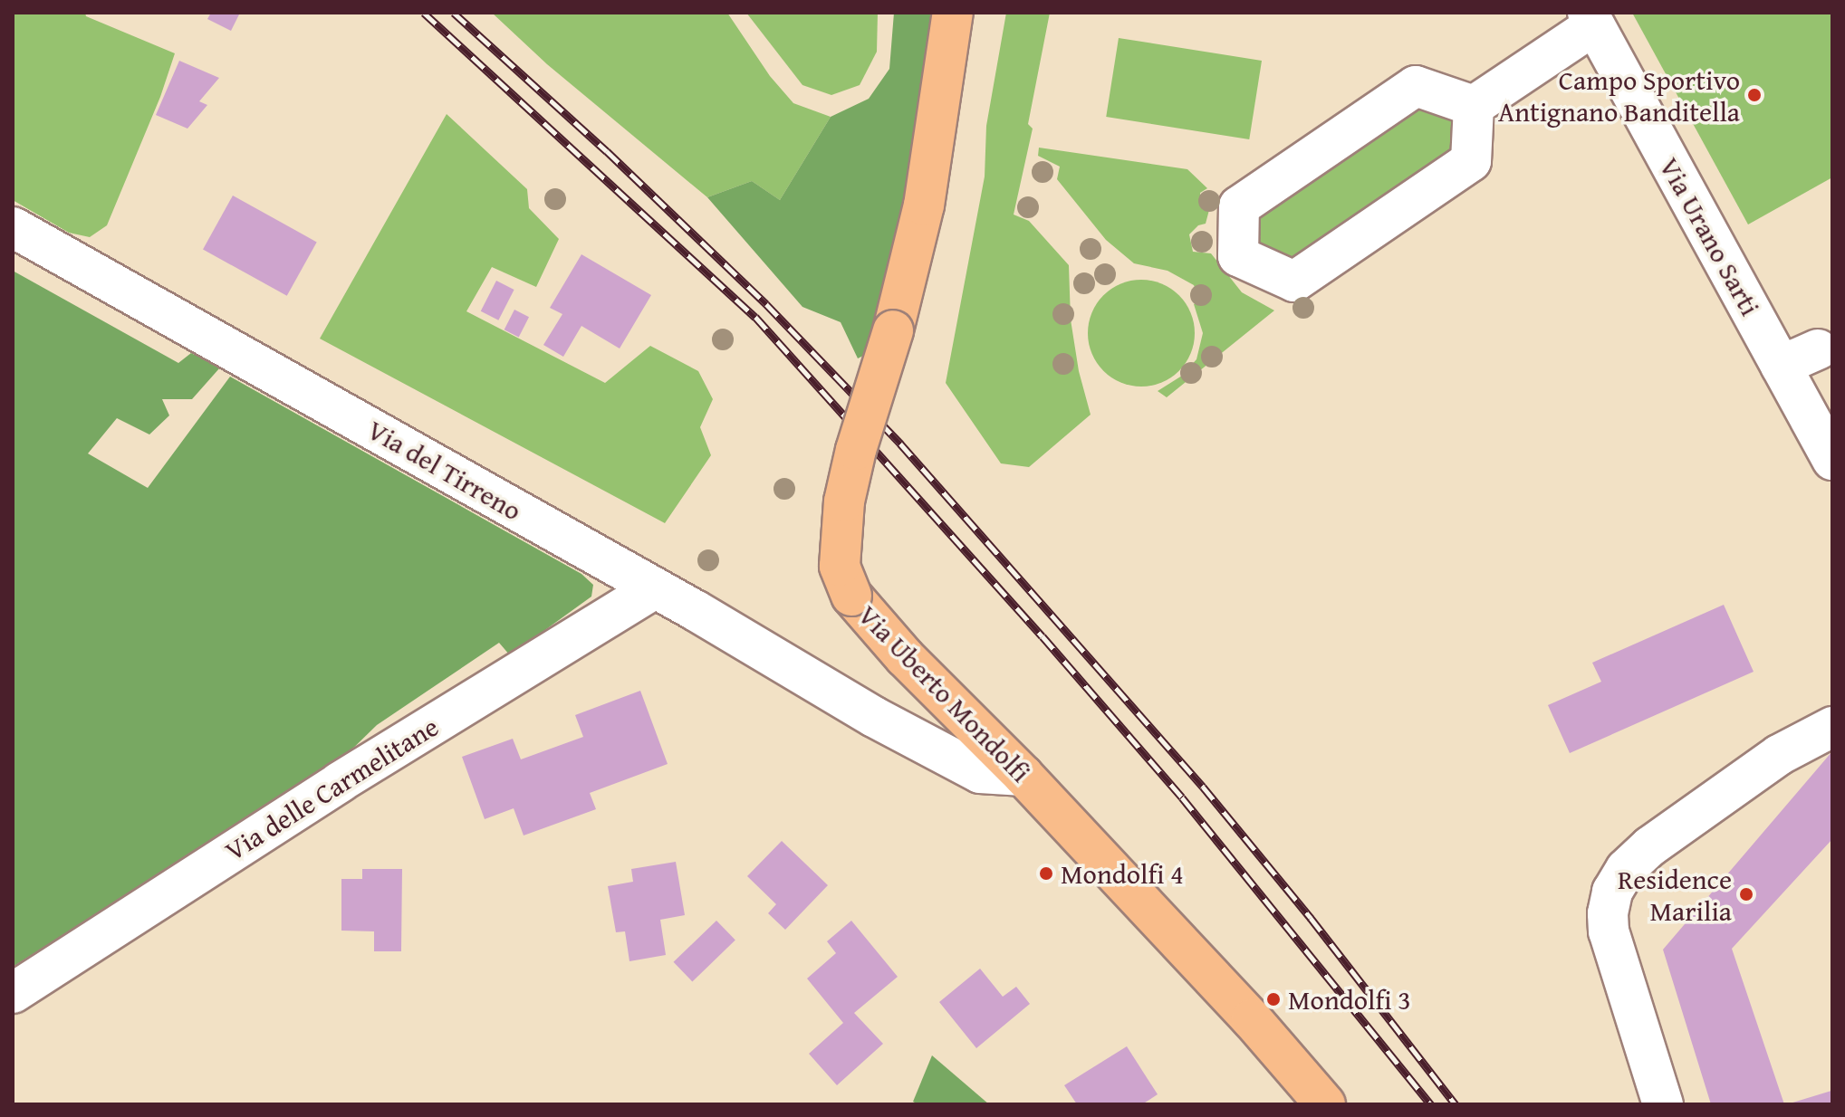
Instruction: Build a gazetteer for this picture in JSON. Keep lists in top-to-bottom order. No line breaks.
{"streets":{"main road":["Via Uberto Mondolfi"],"street":["Via Urano Sarti","Via del Tirreno","Via delle Carmelitane"]},"crossings":[["Via del Tirreno","Via Uberto Mondolfi"],["Via del Tirreno","Via delle Carmelitane"]],"places":["Campo Sportivo Antignano Banditella","Mondolfi 4","Residence Marilia","Mondolfi 3"]}
